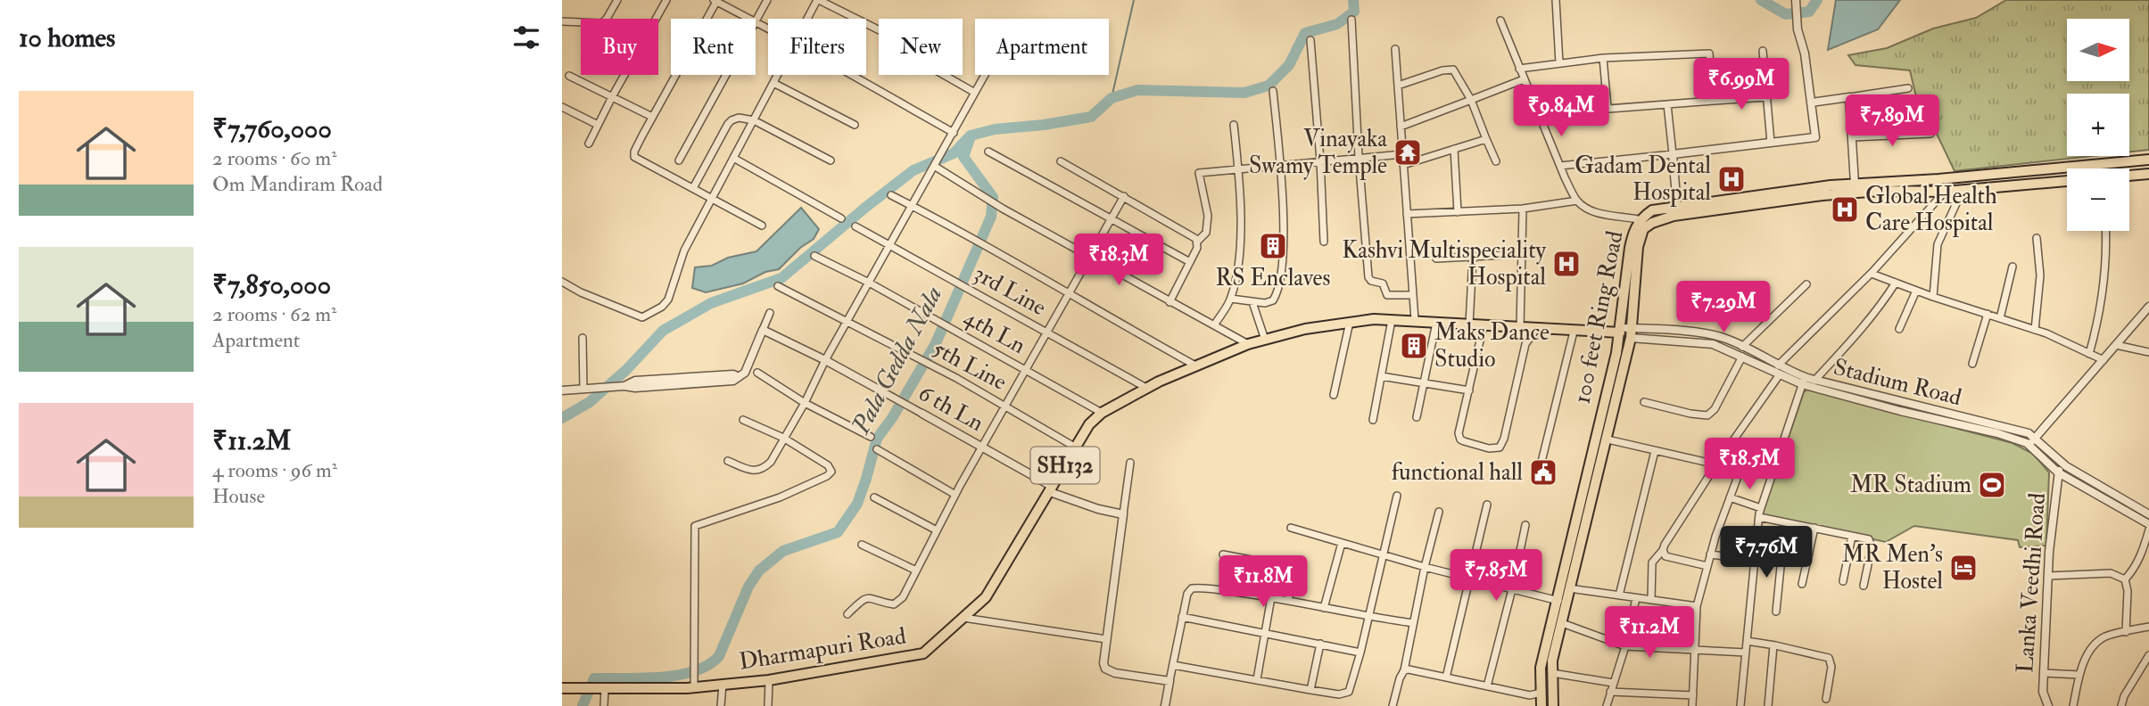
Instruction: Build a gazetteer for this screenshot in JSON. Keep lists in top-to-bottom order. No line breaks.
{"streets":{"main road":["100 feet Ring Road","SH132","Dharmapuri Road"],"street":["3rd Line","4th Ln","5th Line","Stadium Road","6 th Ln","Lanka Veedhi Road"]},"crossings":[["3rd Line","Dharmapuri Road"],["100 feet Ring Road","Stadium Road"],["100 feet Ring Road","Dharmapuri Road"],["4th Ln","Dharmapuri Road"],["5th Line","Dharmapuri Road"],["Stadium Road","Lanka Veedhi Road"],["Stadium Road","Dharmapuri Road"],["6 th Ln","Dharmapuri Road"]],"water":["Pala Gedda Nala"],"places":{"temple":["Vinayaka Swamy Temple"],"hospital":["Gadam Dental Hospital","Global Health Care Hospital","Kashvi Multispeciality Hospital"],"building":["RS Enclaves","Maks Dance Studio"],"public building":["functional hall"],"sports":["MR Stadium"],"hotel":["MR Men's Hostel"]},"north":"right","page":{"heading":"10 homes","map_buttons":["+","−"],"chip":["Buy","Rent","Filters","New","Apartment"],"price":["₹6.99M","₹9.84M","₹7.89M","₹18.3M","₹7.29M","₹18.5M","₹7.76M","₹7.85M","₹11.8M","₹11.2M"],"list":[{"name":"₹7,760,000","note":"2 rooms · 60 m² · Om Mandiram Road"},{"name":"₹7,850,000","note":"2 rooms · 62 m² · Apartment"},{"name":"₹11.2M","note":"4 rooms · 96 m² · House"}]}}
